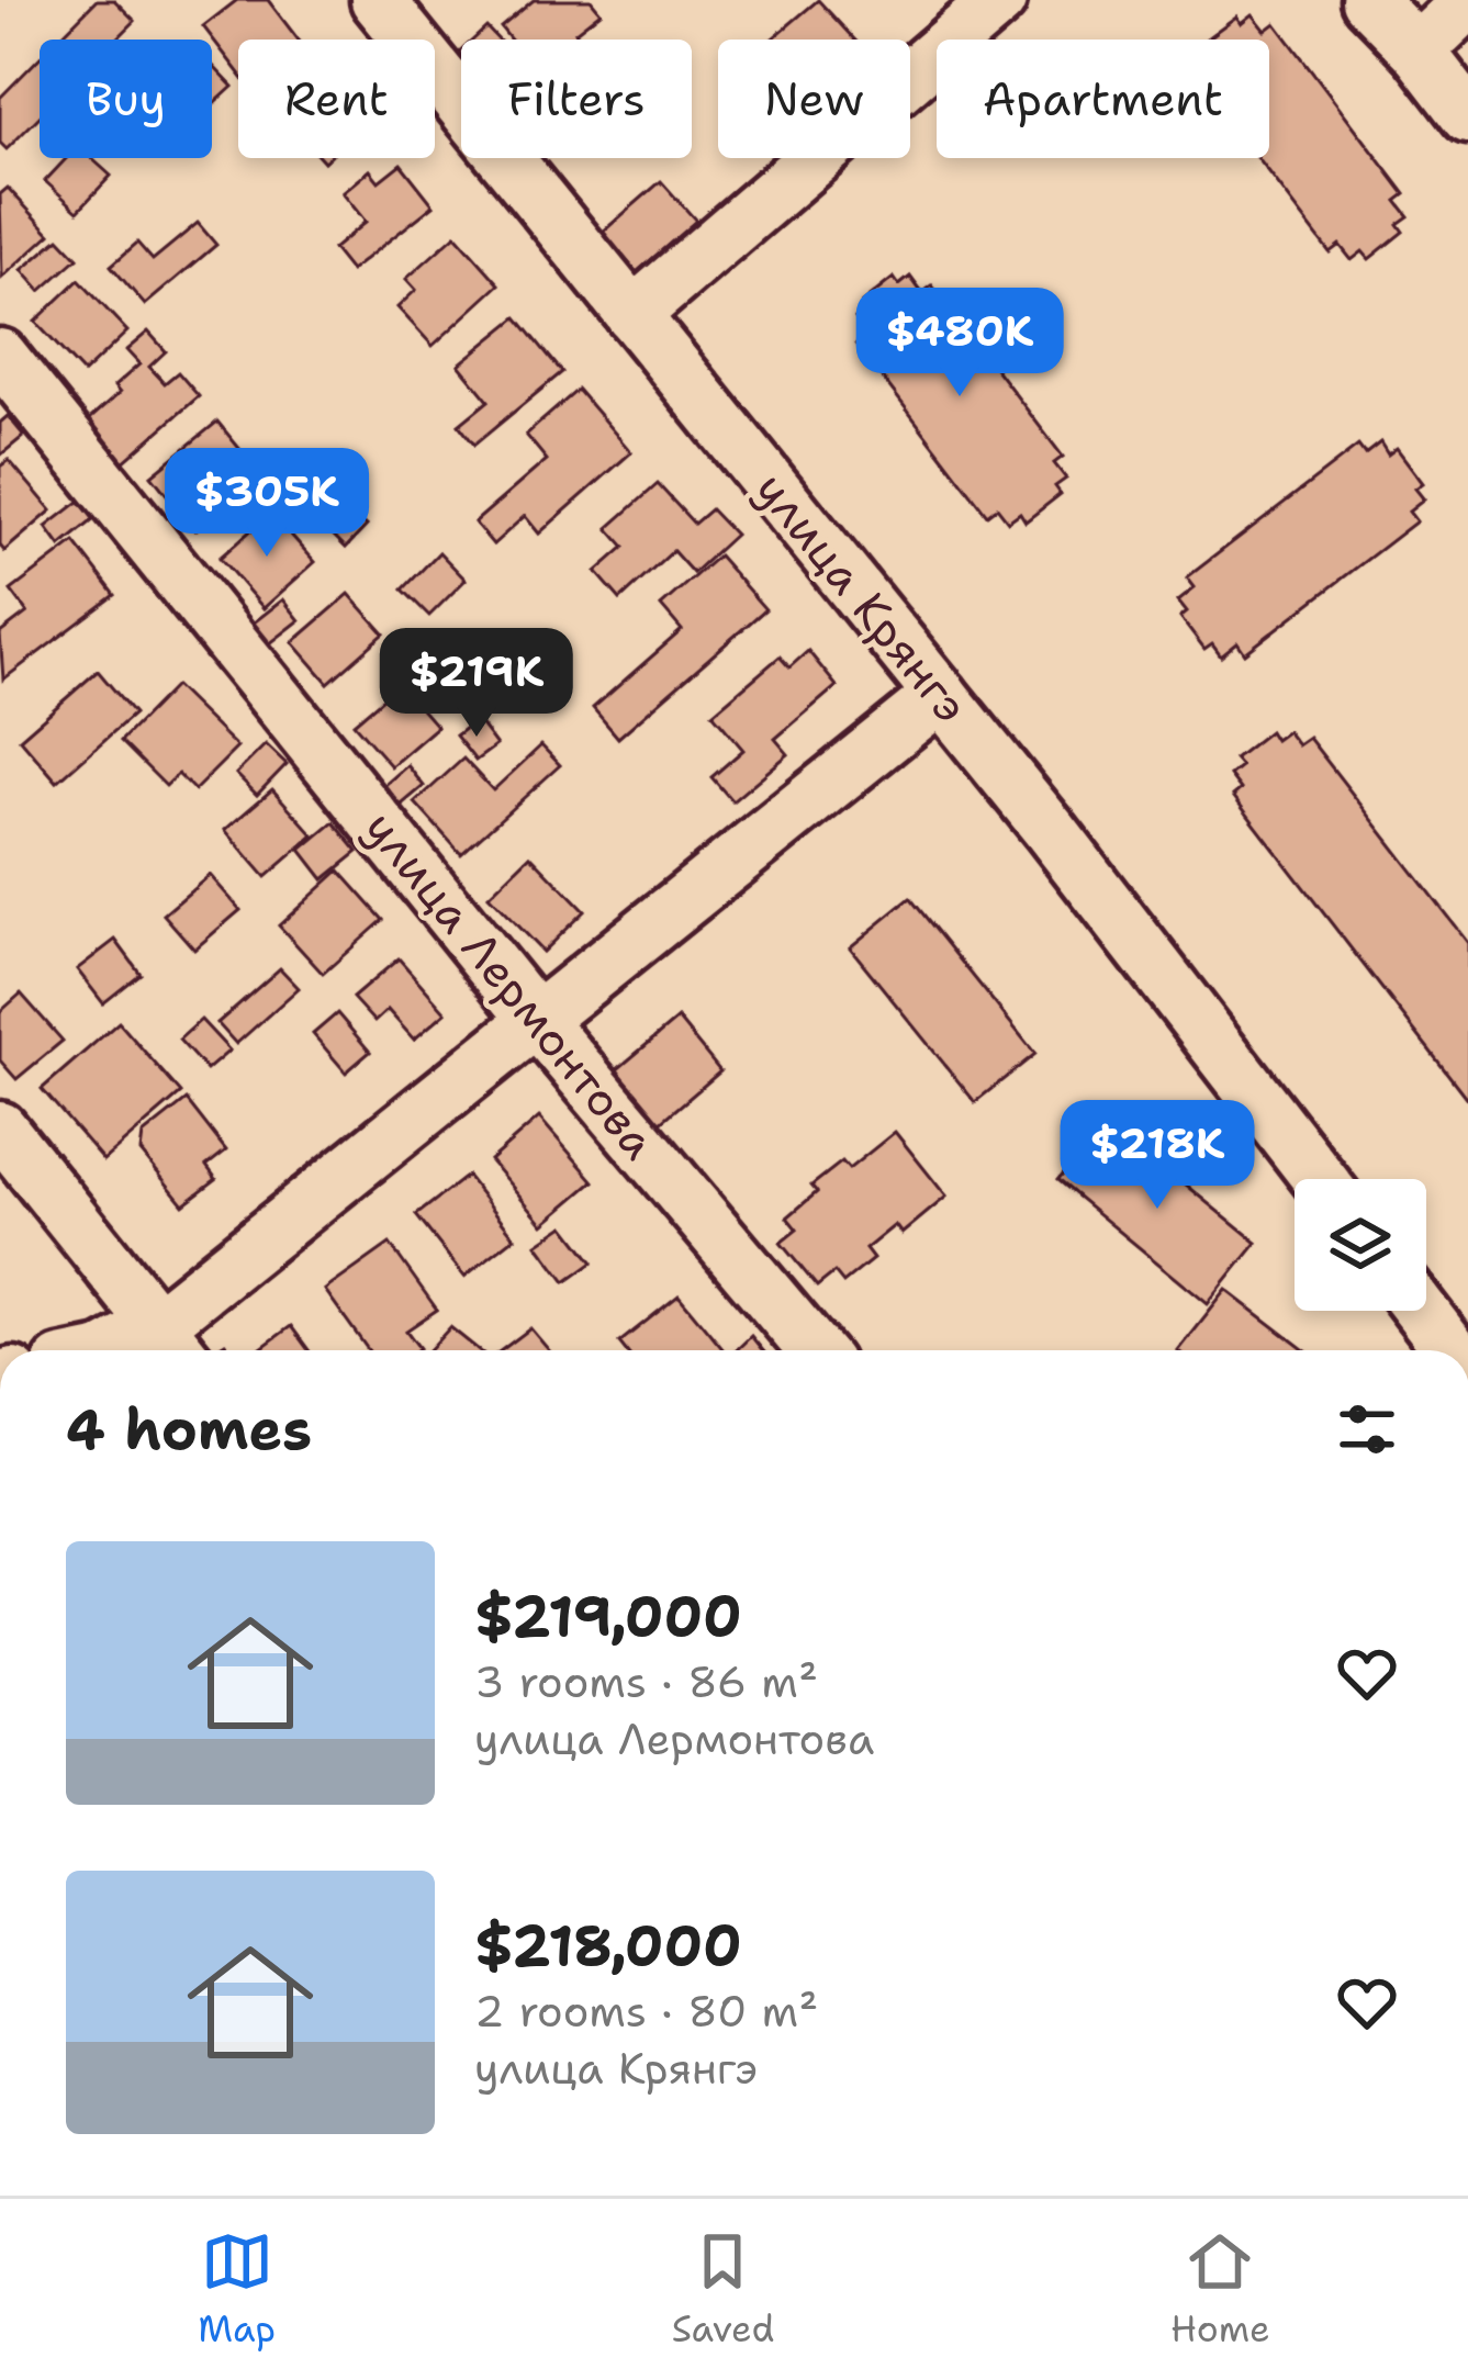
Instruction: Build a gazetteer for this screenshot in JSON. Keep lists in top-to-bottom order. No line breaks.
{"streets":{"street":["улица Крянгэ","улица Лермонтова"]},"page":{"chip":["Buy","Rent","Filters","New","Apartment"],"price":["$480K","$305K","$219K","$218K"],"heading":"4 homes","list":[{"name":"$219,000","note":"3 rooms · 86 m² · улица Лермонтова"},{"name":"$218,000","note":"2 rooms · 80 m² · улица Крянгэ"}],"tabs":["Map","Saved","Home"]}}
